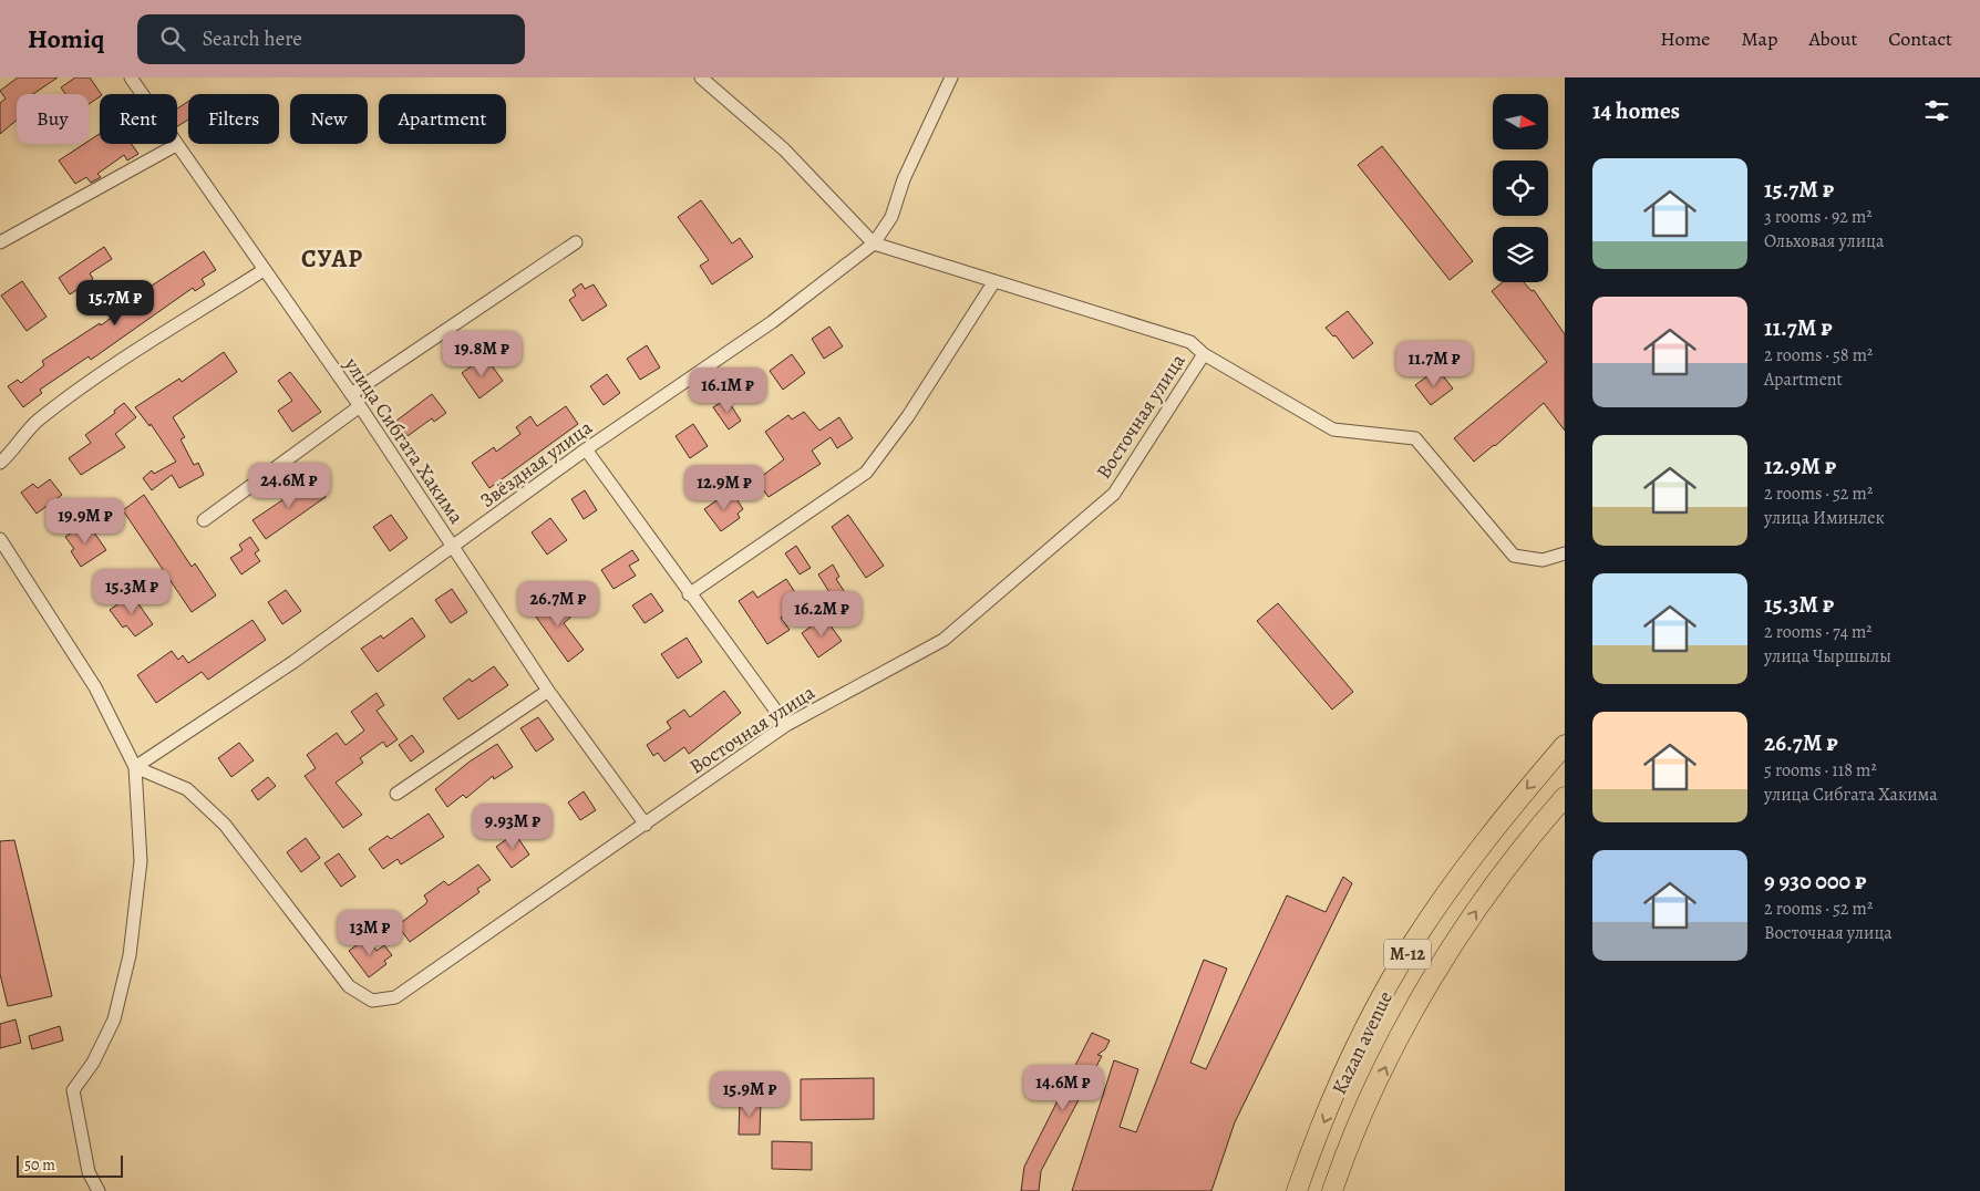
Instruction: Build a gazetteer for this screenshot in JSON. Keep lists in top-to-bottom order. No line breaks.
{"streets":{"main road":["М-12","Kazan avenue"],"street":["Восточная улица","улица Сибгата Хакима","Звёздная улица"]},"crossings":[["Восточная улица","улица Сибгата Хакима"],["Восточная улица","Звёздная улица"],["улица Сибгата Хакима","Звёздная улица"]],"districts":["СУАР"],"scale_bar":"50 m","north":"right","page":{"header":"Homiq","search":"Search here","nav":["Home","Map","About","Contact"],"heading":"14 homes","chip":["Buy","Rent","Filters","New","Apartment"],"list":[{"name":"15.7M ₽","note":"3 rooms · 92 m² · Ольховая улица"},{"name":"11.7M ₽","note":"2 rooms · 58 m² · Apartment"},{"name":"12.9M ₽","note":"2 rooms · 52 m² · улица Иминлек"},{"name":"15.3M ₽","note":"2 rooms · 74 m² · улица Чыршылы"},{"name":"26.7M ₽","note":"5 rooms · 118 m² · улица Сибгата Хакима"},{"name":"9 930 000 ₽","note":"2 rooms · 52 m² · Восточная улица"}],"price":["15.7M ₽","19.8M ₽","11.7M ₽","16.1M ₽","24.6M ₽","12.9M ₽","19.9M ₽","15.3M ₽","26.7M ₽","16.2M ₽","9.93M ₽","13M ₽","14.6M ₽","15.9M ₽"],"scale":"50 m"}}
